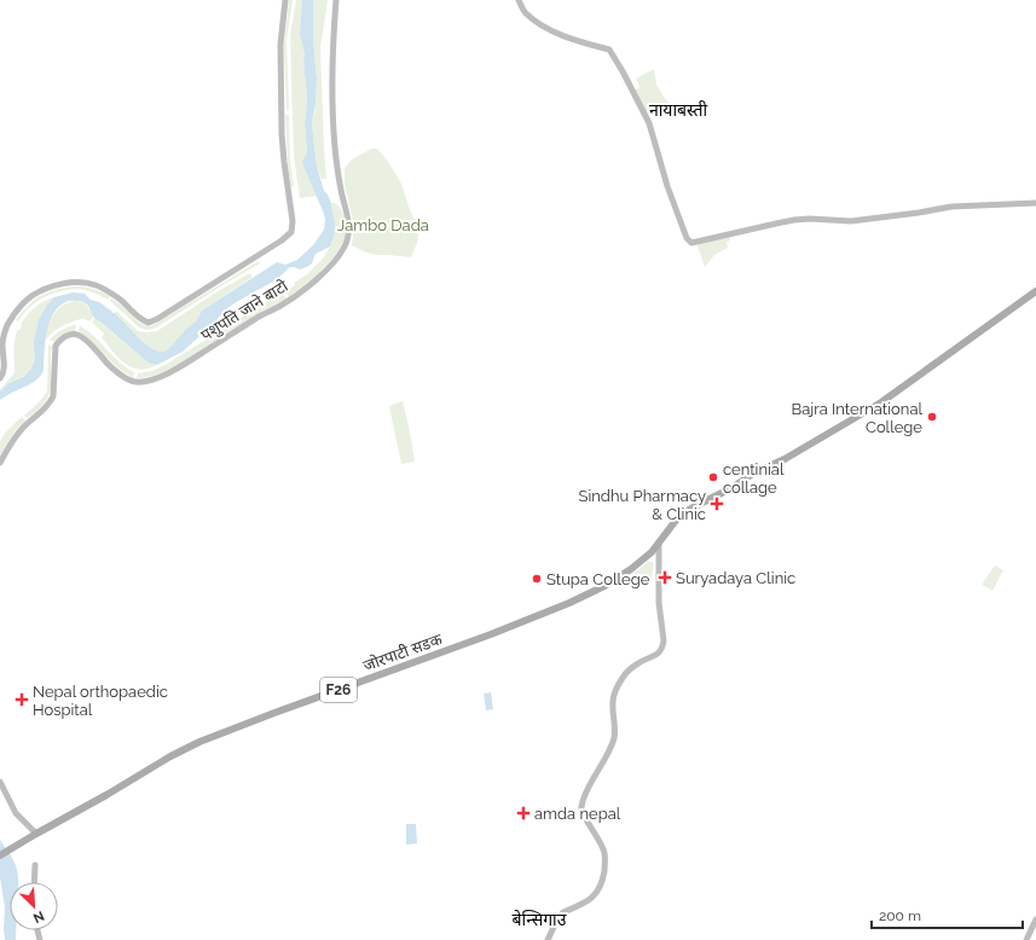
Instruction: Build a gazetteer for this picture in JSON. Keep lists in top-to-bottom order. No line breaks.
{"streets":{"main road":["पशुपति जाने बाटो","जोरपाटी सडक","F26"]},"crossings":[["जोरपाटी सडक","F26"]],"districts":["नायाबस्ती","बेन्सिगाउ"],"parks":["Jambo Dada"],"places":{"other":["Bajra International College","centinial collage","Stupa College"],"health":["Sindhu Pharmacy & Clinic","Suryadaya Clinic","Nepal orthopaedic Hospital","amda nepal"]},"scale_bar":"200 m","north":"bottom right"}
